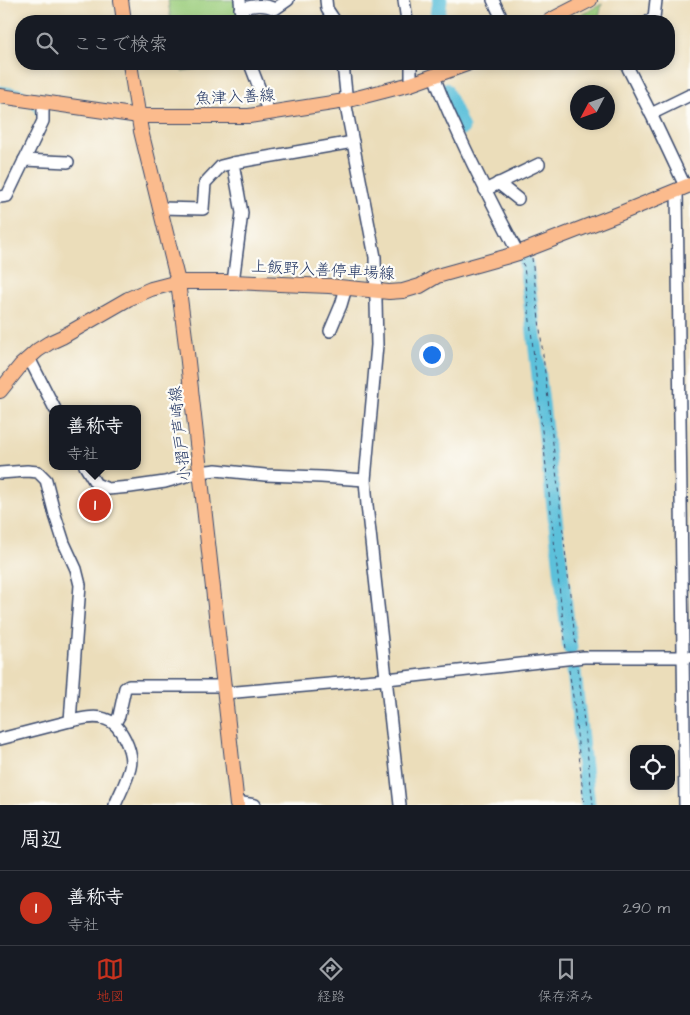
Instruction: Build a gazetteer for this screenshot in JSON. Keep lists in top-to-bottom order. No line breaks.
{"streets":{"main road":["魚津入善線","上飯野入善停車場線","小摺戸芦崎線"]},"crossings":[["魚津入善線","小摺戸芦崎線"],["上飯野入善停車場線","小摺戸芦崎線"]],"north":"bottom left","page":{"search":"ここで検索","popup":["善称寺","寺社"],"pins":"1","heading":"周辺","list":[{"mark":"1","name":"善称寺","note":"寺社","value":"290 m"}],"nav":["地図","経路","保存済み"]}}
